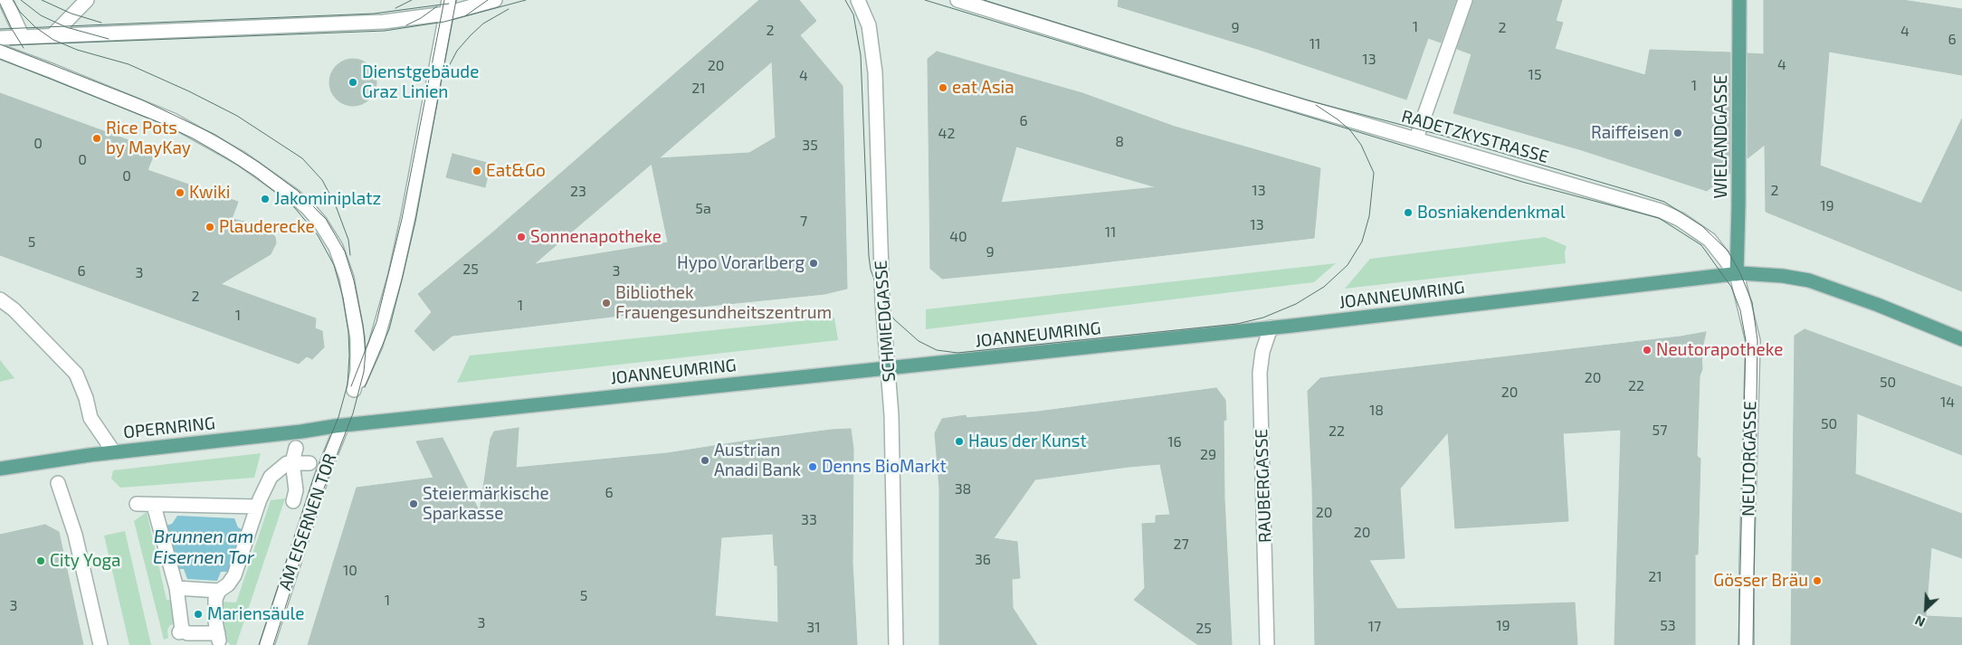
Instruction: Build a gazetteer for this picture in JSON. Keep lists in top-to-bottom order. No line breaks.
{"streets":{"main road":["WIELANDGASSE","JOANNEUMRING","OPERNRING"],"street":["RADETZKYSTRASSE","SCHMIEDGASSE","NEUTORGASSE","RAUBERGASSE","AM EISERNEN TOR"]},"crossings":[["RADETZKYSTRASSE","WIELANDGASSE"],["RADETZKYSTRASSE","JOANNEUMRING"],["RADETZKYSTRASSE","NEUTORGASSE"],["WIELANDGASSE","JOANNEUMRING"],["WIELANDGASSE","NEUTORGASSE"],["JOANNEUMRING","SCHMIEDGASSE"],["JOANNEUMRING","OPERNRING"],["JOANNEUMRING","NEUTORGASSE"],["JOANNEUMRING","RAUBERGASSE"],["JOANNEUMRING","AM EISERNEN TOR"],["OPERNRING","AM EISERNEN TOR"]],"water":["Brunnen am Eisernen Tor"],"places":["Dienstgebäude Graz Linien","eat Asia","Raiffeisen","Rice Pots by MayKay","Eat&Go","Kwiki","Jakominiplatz","Bosniakendenkmal","Plauderecke","Sonnenapotheke","Hypo Vorarlberg","Bibliothek Frauengesundheitszentrum","Neutorapotheke","Haus der Kunst","Austrian Anadi Bank","Denns BioMarkt","Steiermärkische Sparkasse","City Yoga","Gösser Bräu","Mariensäule"],"house_numbers":["1","9","2","2","4","6","11","13","4","20","15","4","1","21","6","42","8","0","35","0","0","13","2","23","19","5a","7","13","11","40","5","9","25","6","3","3","2","1","1","20","50","22","20","14","18","50","57","22","16","29","38","6","20","33","20","27","36","10","21","5","1","3","3","19","53","17","31","25"],"north":"bottom left"}
